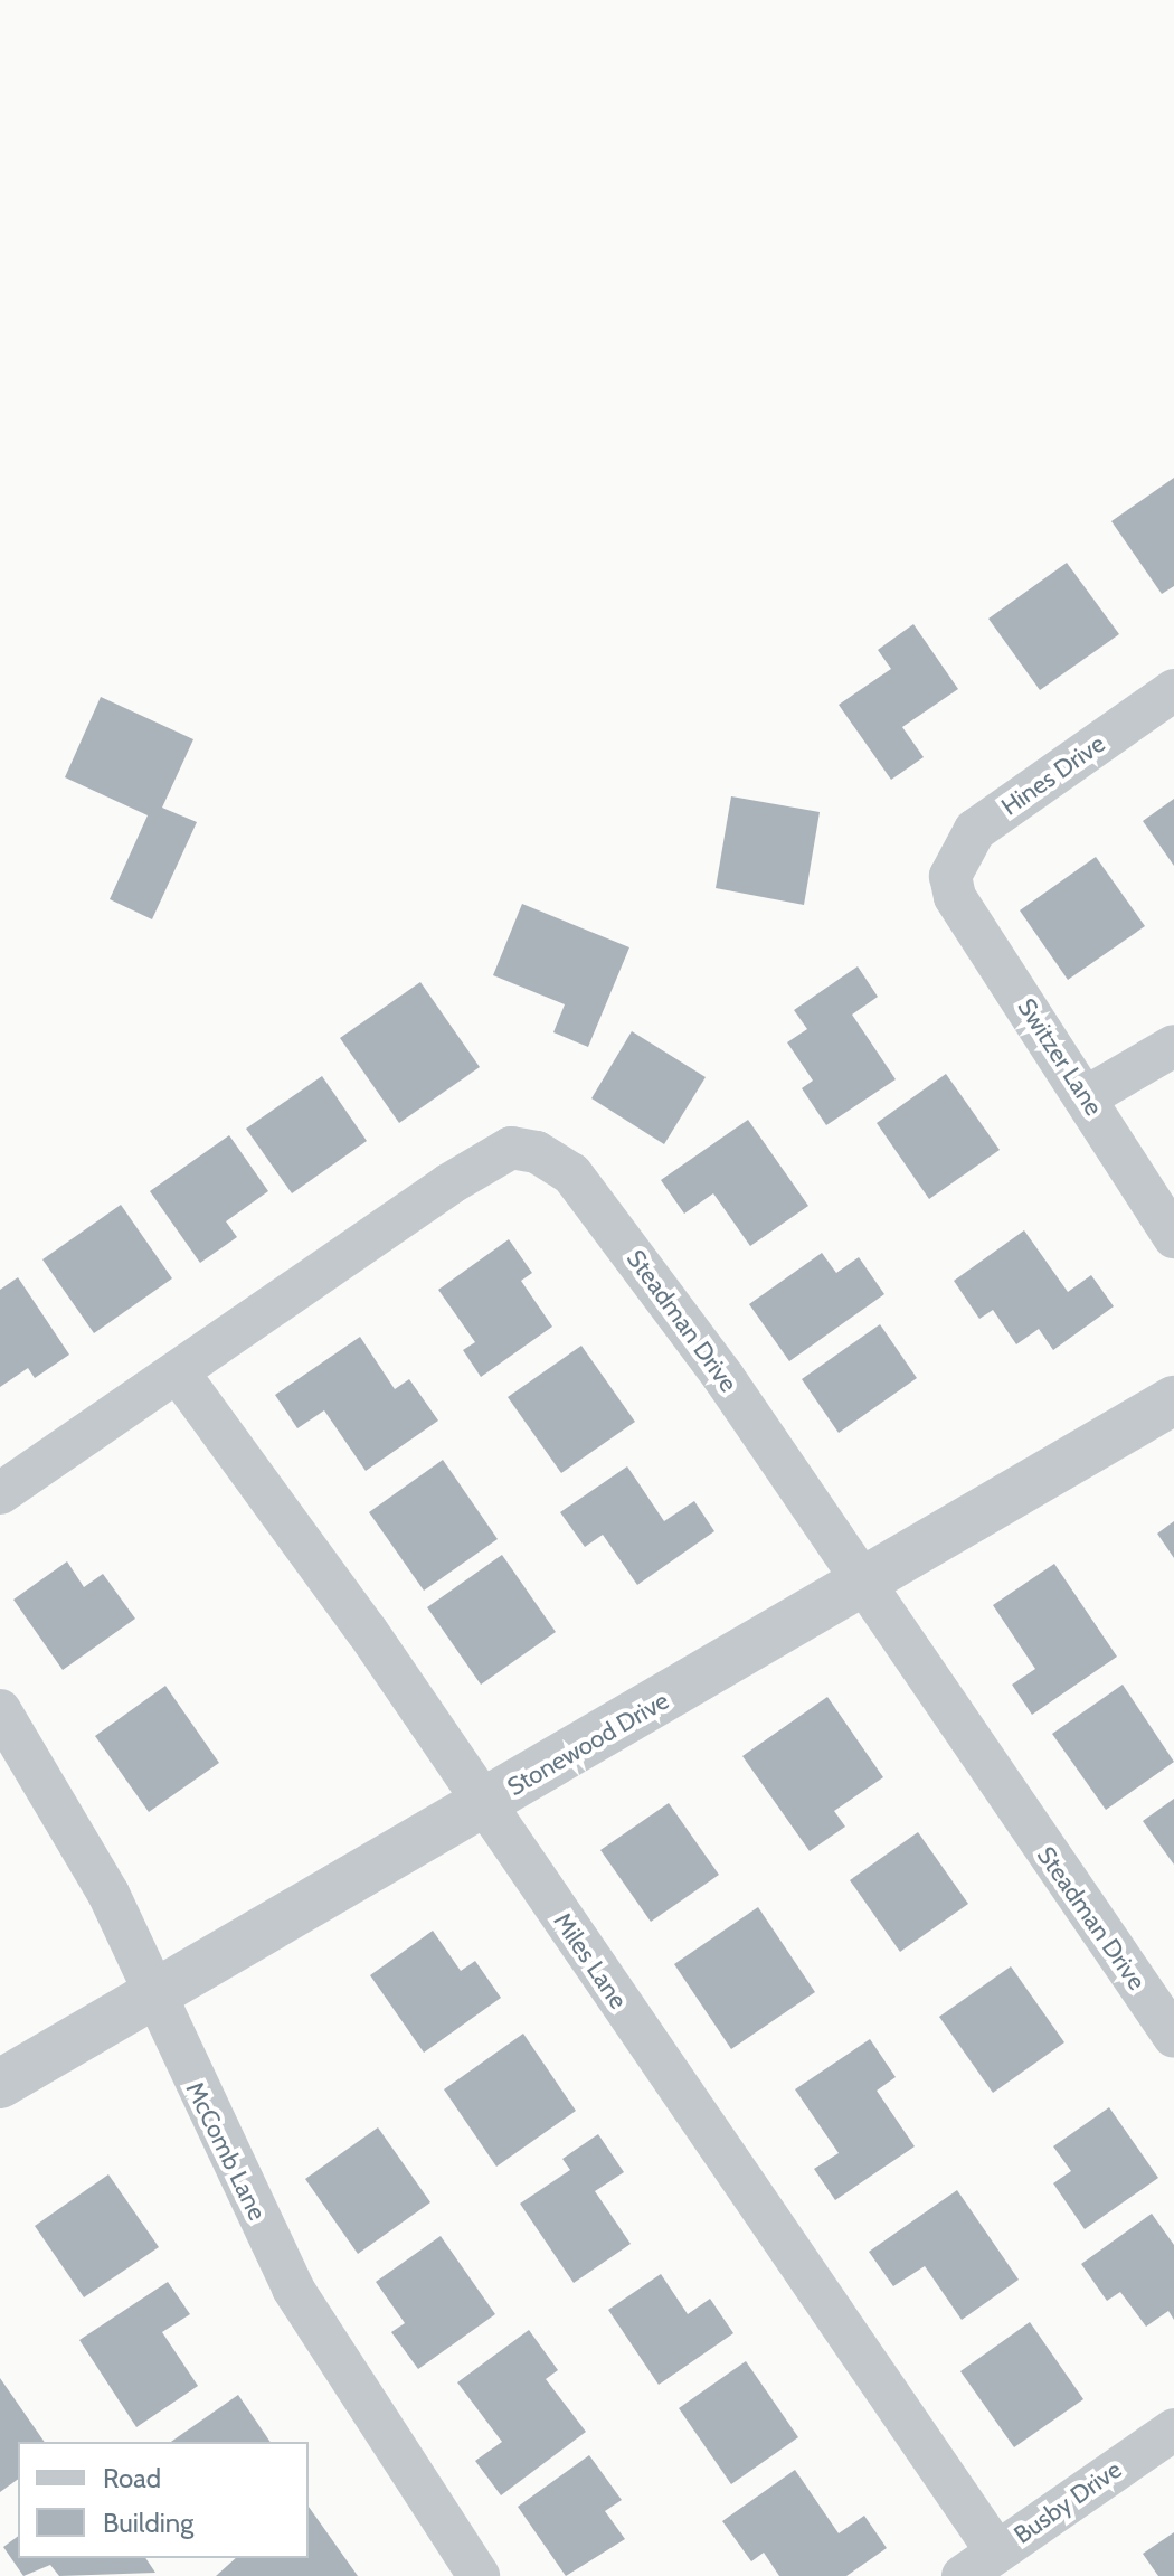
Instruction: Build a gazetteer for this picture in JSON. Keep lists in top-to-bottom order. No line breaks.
{"streets":{"street":["Hines Drive","Switzer Lane","Steadman Drive","Stonewood Drive","Miles Lane","McComb Lane","Busby Drive"]},"crossings":[["Hines Drive","Switzer Lane"],["Steadman Drive","Stonewood Drive"],["Steadman Drive","Miles Lane"],["Stonewood Drive","Miles Lane"],["Stonewood Drive","McComb Lane"],["Miles Lane","Busby Drive"]],"legend":["Road","Building"]}
